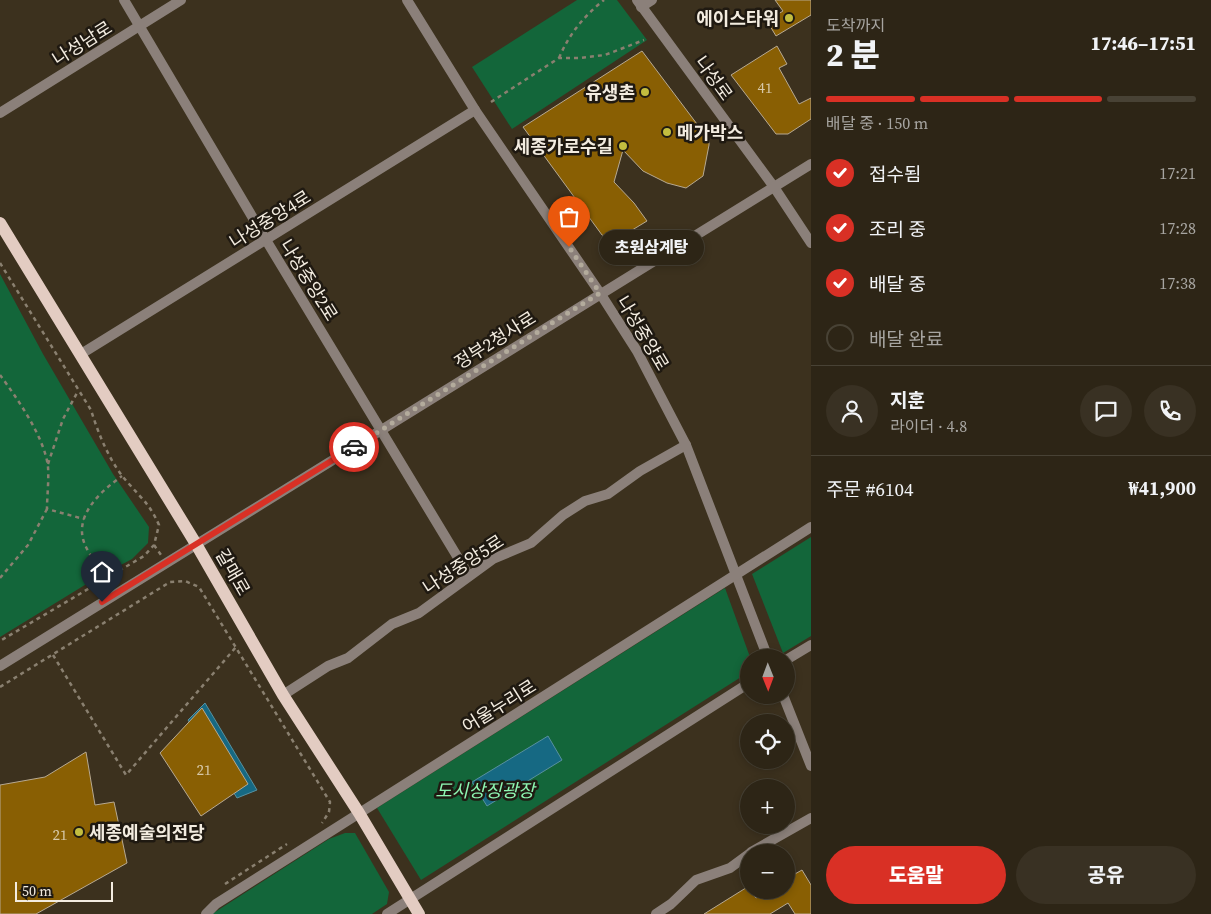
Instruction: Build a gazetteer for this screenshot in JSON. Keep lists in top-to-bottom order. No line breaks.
{"streets":{"main road":["갈매로"],"street":["나성남로","나성로","나성중앙4로","나성중앙2로","나성중앙로","정부2청사로","나성중앙5로","어울누리로"]},"crossings":[["나성남로","나성중앙2로"],["나성로","정부2청사로"],["나성중앙4로","나성중앙2로"],["나성중앙4로","나성중앙로"],["나성중앙4로","갈매로"],["나성중앙2로","정부2청사로"],["나성중앙2로","나성중앙5로"],["나성중앙로","정부2청사로"],["나성중앙로","나성중앙5로"],["나성중앙로","어울누리로"],["정부2청사로","갈매로"],["나성중앙5로","갈매로"],["갈매로","어울누리로"]],"parks":["도시상징광장"],"places":["에이스타워","유생촌","메가박스","세종가로수길","초원삼계탕","세종예술의전당"],"house_numbers":["41","21","21"],"scale_bar":"50 m","north":"bottom","page":{"heading":["2 분","도착까지","17:46–17:51"],"panel":["지훈","라이더 · 4.8","주문 #6104","₩41,900"],"bar":"배달 중 · 150 m","list":[["접수됨","17:21"],["조리 중","17:28"],["배달 중","17:38"],"배달 완료"],"bubble":"초원삼계탕","map_buttons":["+","−"],"buttons":["도움말","공유"],"scale":"50 m"}}
